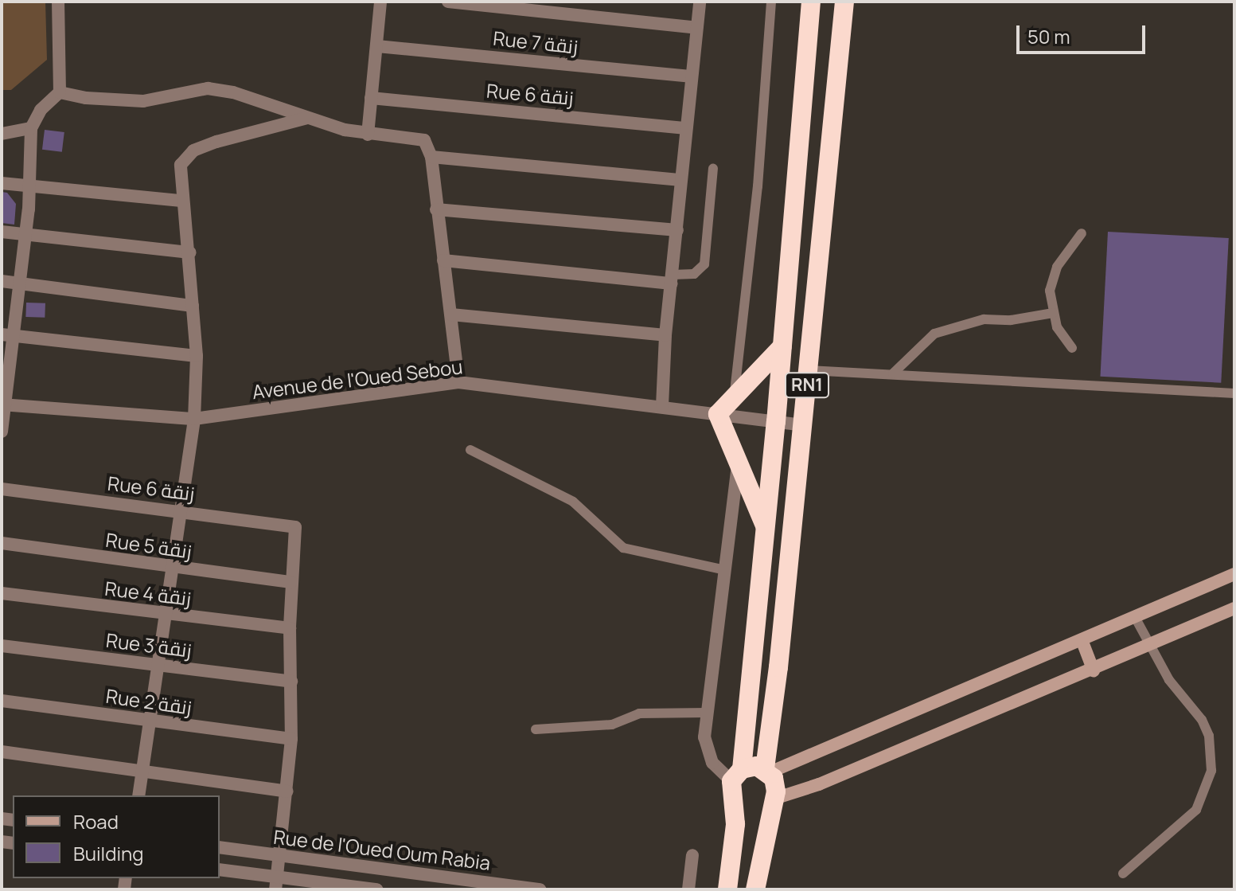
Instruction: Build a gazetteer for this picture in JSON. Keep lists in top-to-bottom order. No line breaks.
{"streets":{"highway":["RN1"],"street":["Rue 7 زنقة","Rue 6 زنقة","Avenue de l'Oued Sebou","Rue 5 زنقة","Rue 4 زنقة","Rue 3 زنقة","Rue 2 زنقة","Rue de l'Oued Oum Rabia"]},"crossings":[["Rue 6 زنقة","Rue 5 زنقة"],["Avenue de l'Oued Sebou","RN1"]],"legend":["Road","Building"],"scale_bar":"50 m"}
